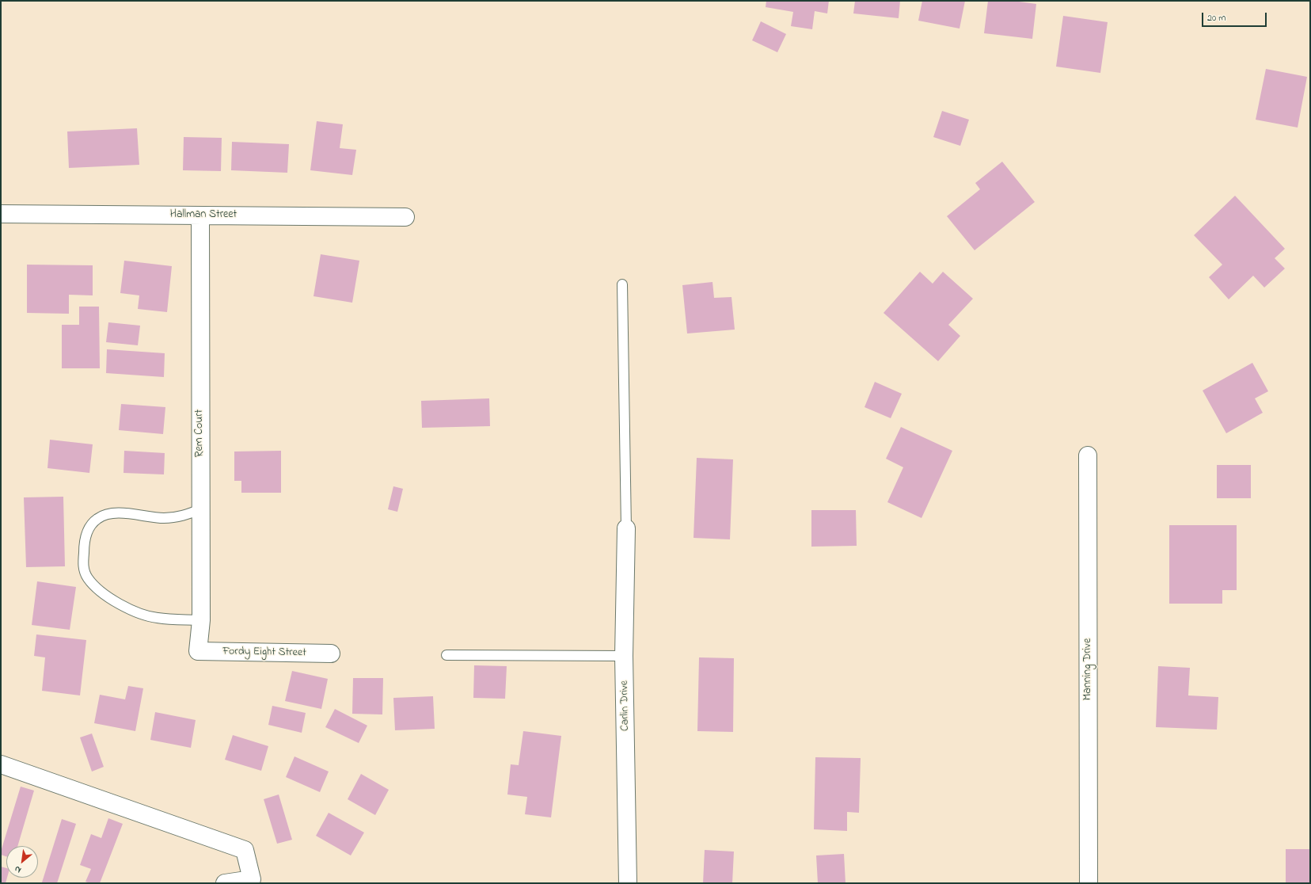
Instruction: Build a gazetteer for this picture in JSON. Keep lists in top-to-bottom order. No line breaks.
{"streets":{"street":["Hallman Street","Rem Court","Fordy Eight Street","Manning Drive","Carlin Drive"]},"crossings":[["Hallman Street","Rem Court"],["Rem Court","Fordy Eight Street"]],"scale_bar":"20 m","north":"bottom left"}
